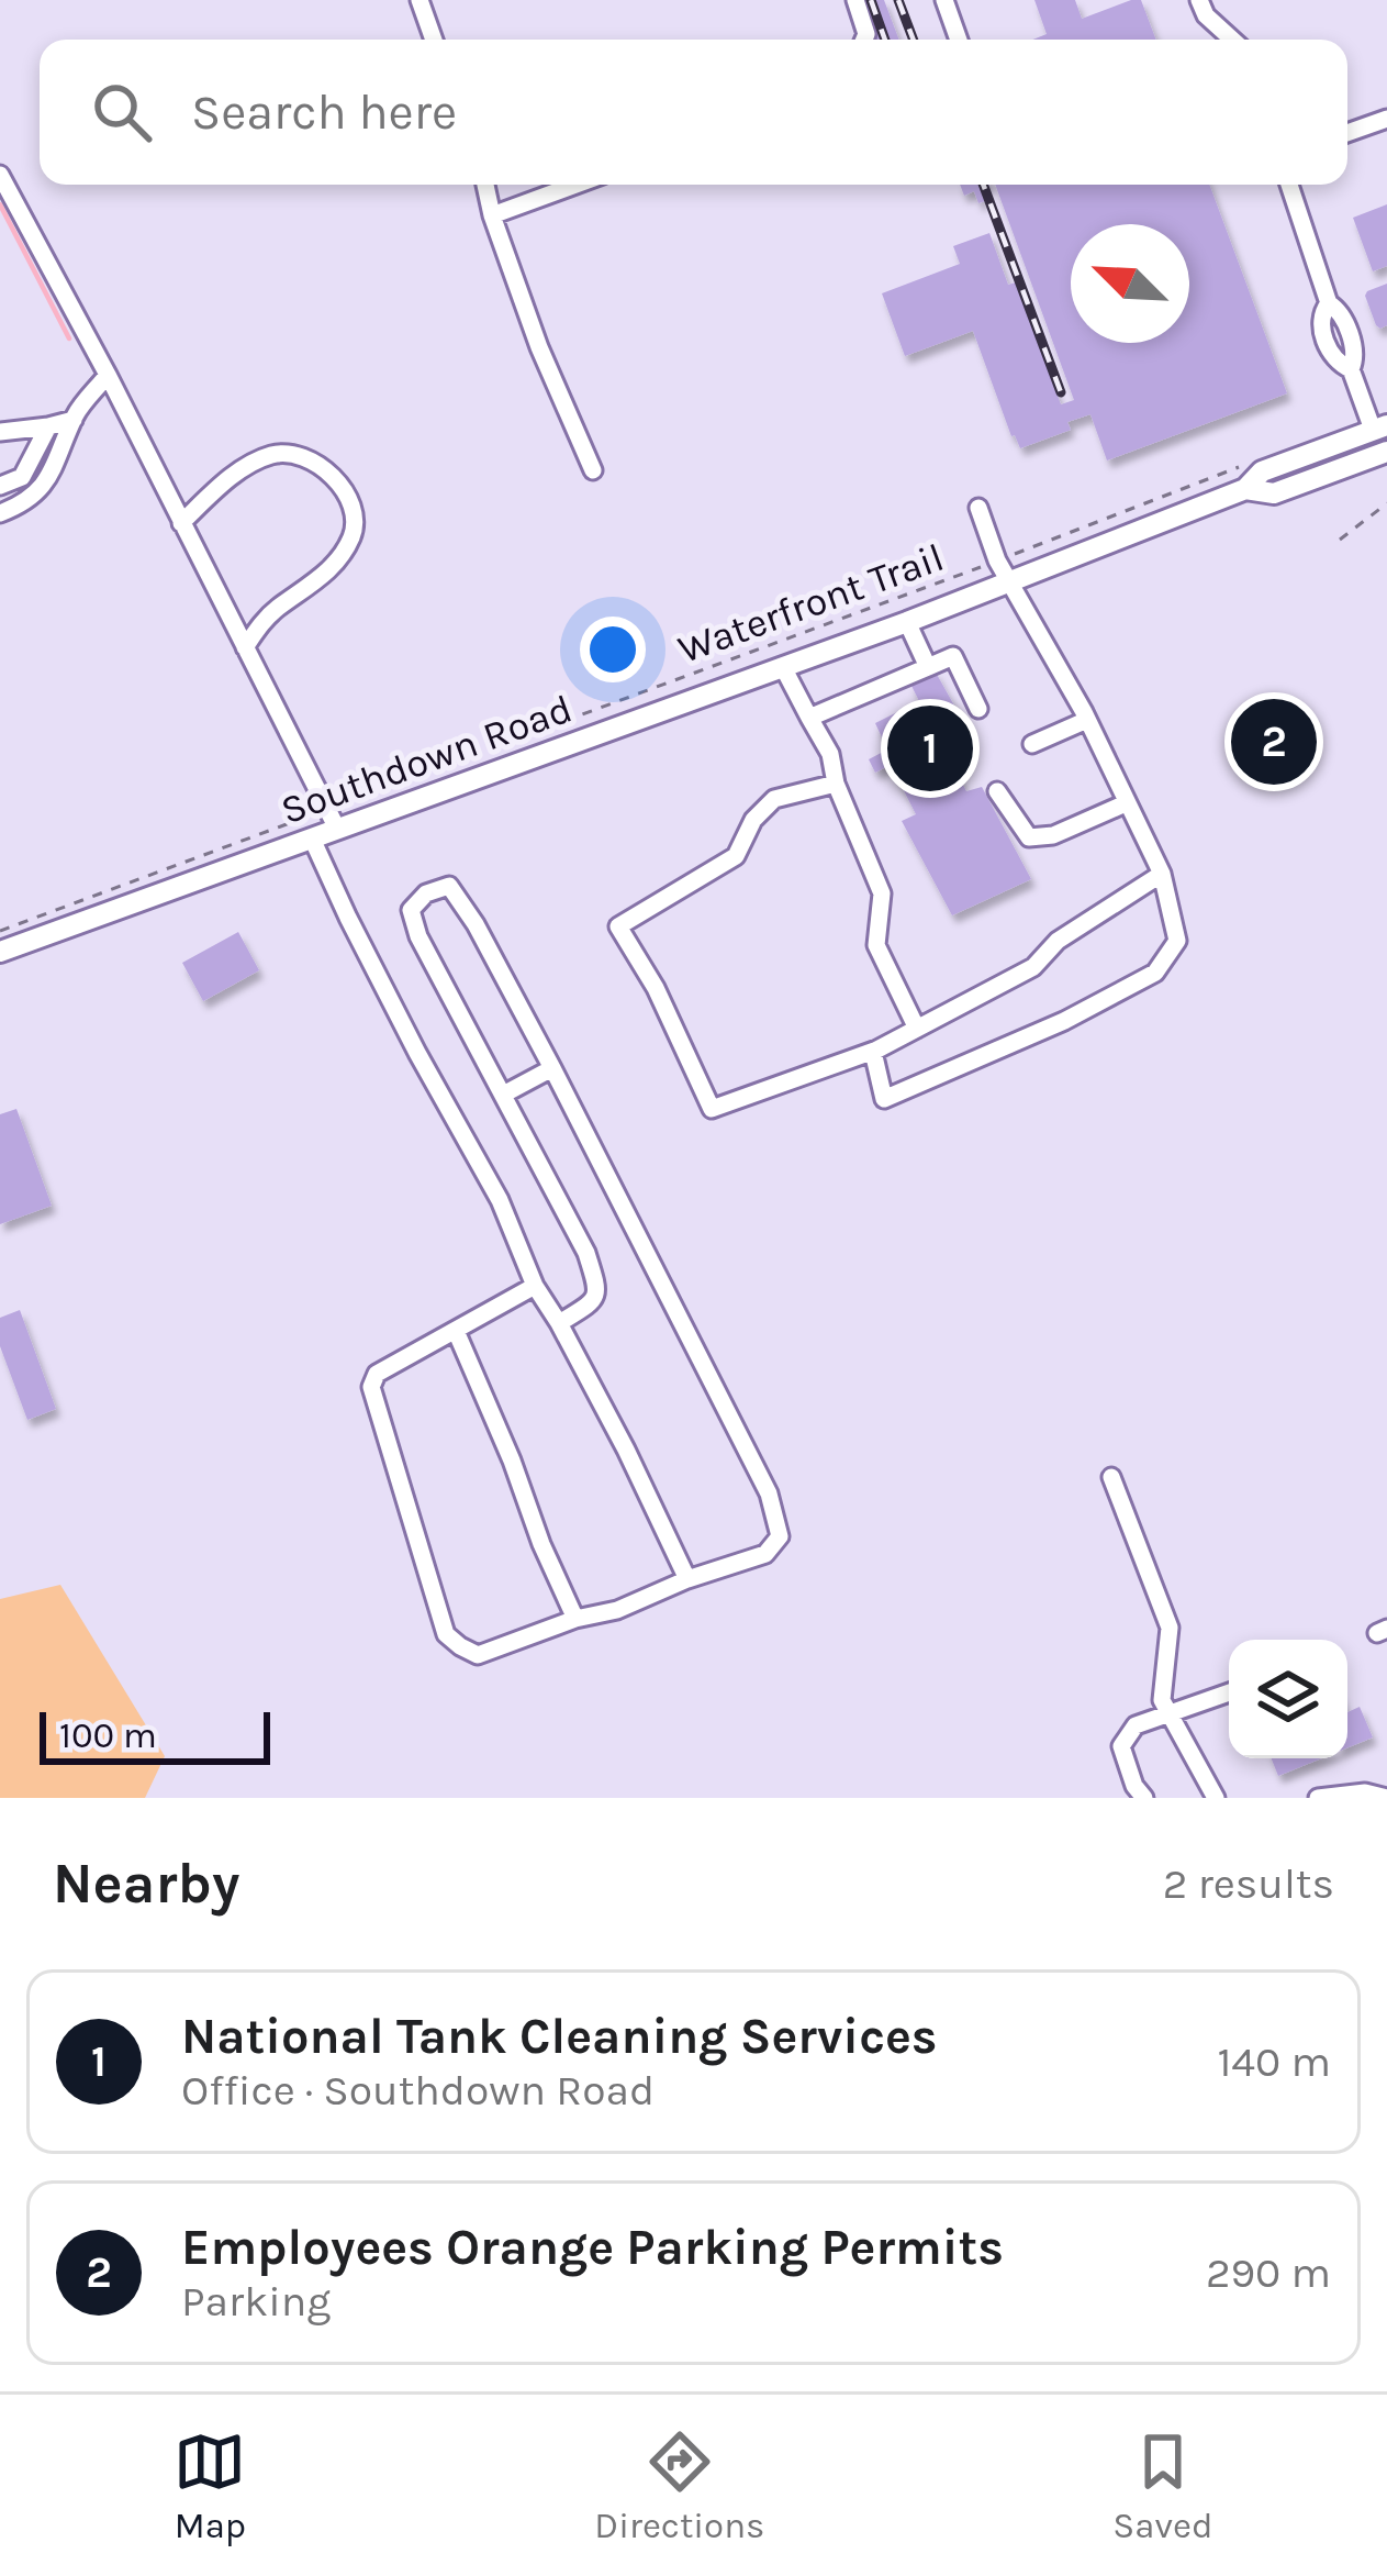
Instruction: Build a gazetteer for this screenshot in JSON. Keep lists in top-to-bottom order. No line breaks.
{"streets":{"main road":["Southdown Road"],"path":["Waterfront Trail"]},"crossings":[["Waterfront Trail","Southdown Road"]],"scale_bar":"100 m","north":"top left","page":{"search":"Search here","pins":["2","1"],"scale":"100 m","heading":["Nearby","2 results"],"list":[{"mark":"1","name":"National Tank Cleaning Services","note":"Office · Southdown Road","value":"140 m"},{"mark":"2","name":"Employees Orange Parking Permits","note":"Parking","value":"290 m"}],"nav":["Map","Directions","Saved"]}}
